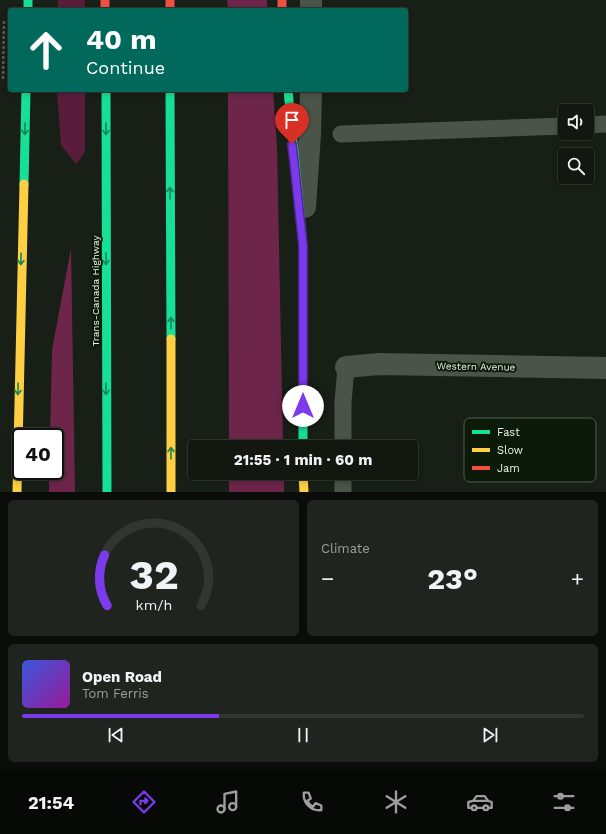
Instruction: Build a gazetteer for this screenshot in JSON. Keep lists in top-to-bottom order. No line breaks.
{"streets":{"main road":["Trans-Canada Highway"],"street":["Western Avenue"]},"legend":["Fast","Slow","Jam"],"page":{"turn":["40 m","Continue"],"limit":"40","trip":"21:55 · 1 min · 60 m","tile":"Climate","heat":["−","23°","+"],"song":["Open Road","Tom Ferris"],"tabs":"21:54","gauge":["32","km/h"]}}
